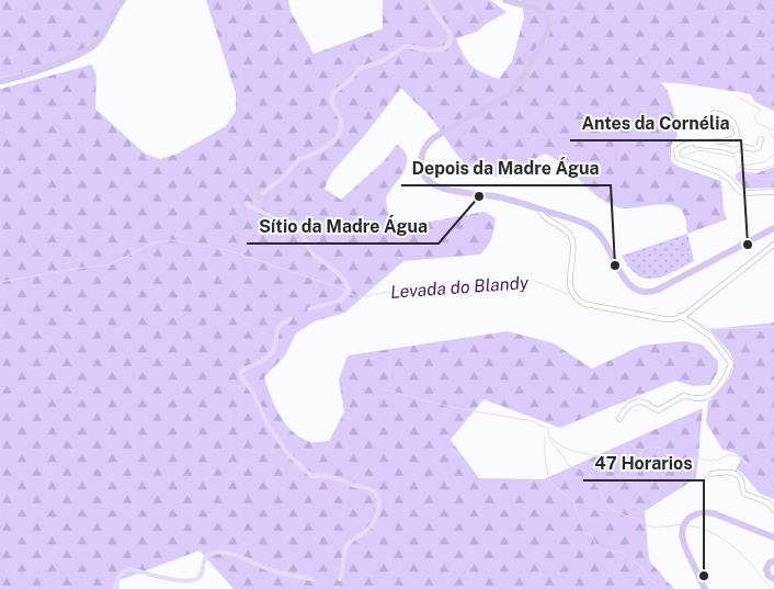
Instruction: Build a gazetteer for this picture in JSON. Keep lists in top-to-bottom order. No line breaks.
{"water":["Levada do Blandy"],"places":["Sítio da Madre Água","Antes da Cornélia","Depois da Madre Água","47 Horarios"]}
